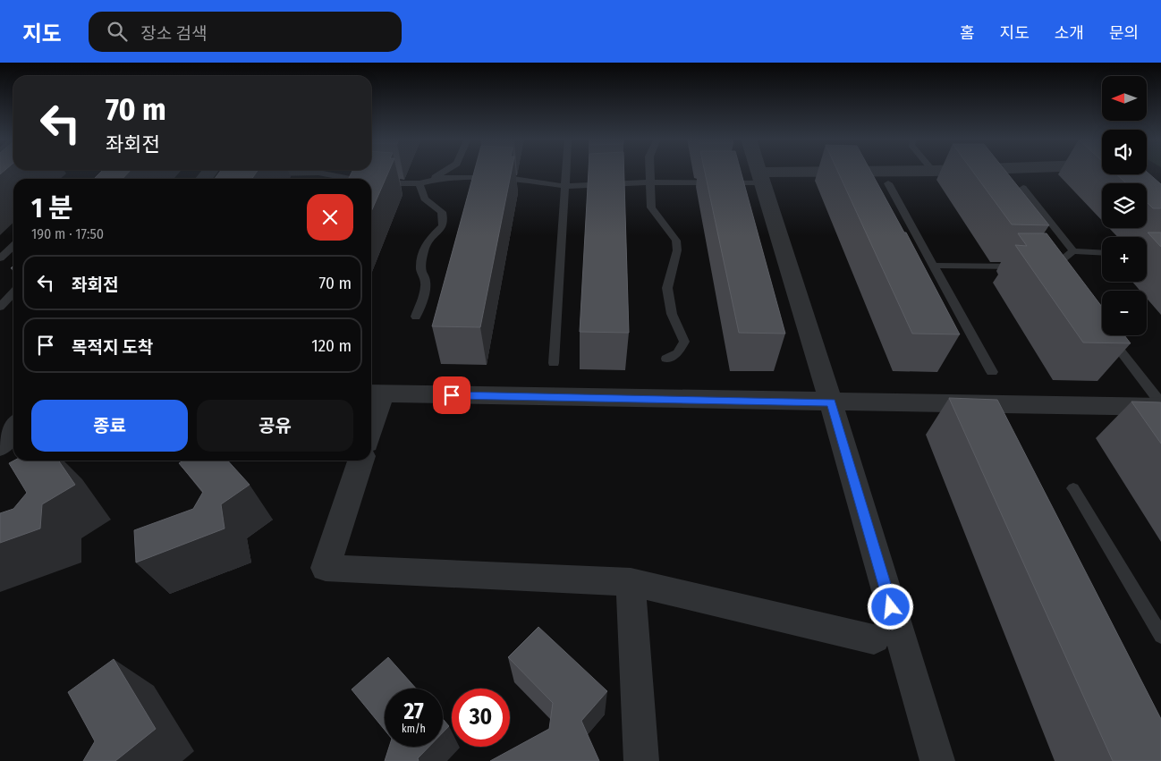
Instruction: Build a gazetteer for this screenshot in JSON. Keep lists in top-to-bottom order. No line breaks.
{"north":"left","page":{"header":"지도","search":"장소 검색","nav":["홈","지도","소개","문의"],"map_buttons":["+","−"],"turn":["70 m","좌회전"],"heading":["1 분","190 m · 17:50"],"list":[{"name":"좌회전","value":"70 m"},{"name":"목적지 도착","value":"120 m"}],"buttons":["종료","공유"],"speed":"27 km/h","limit":"30"}}
